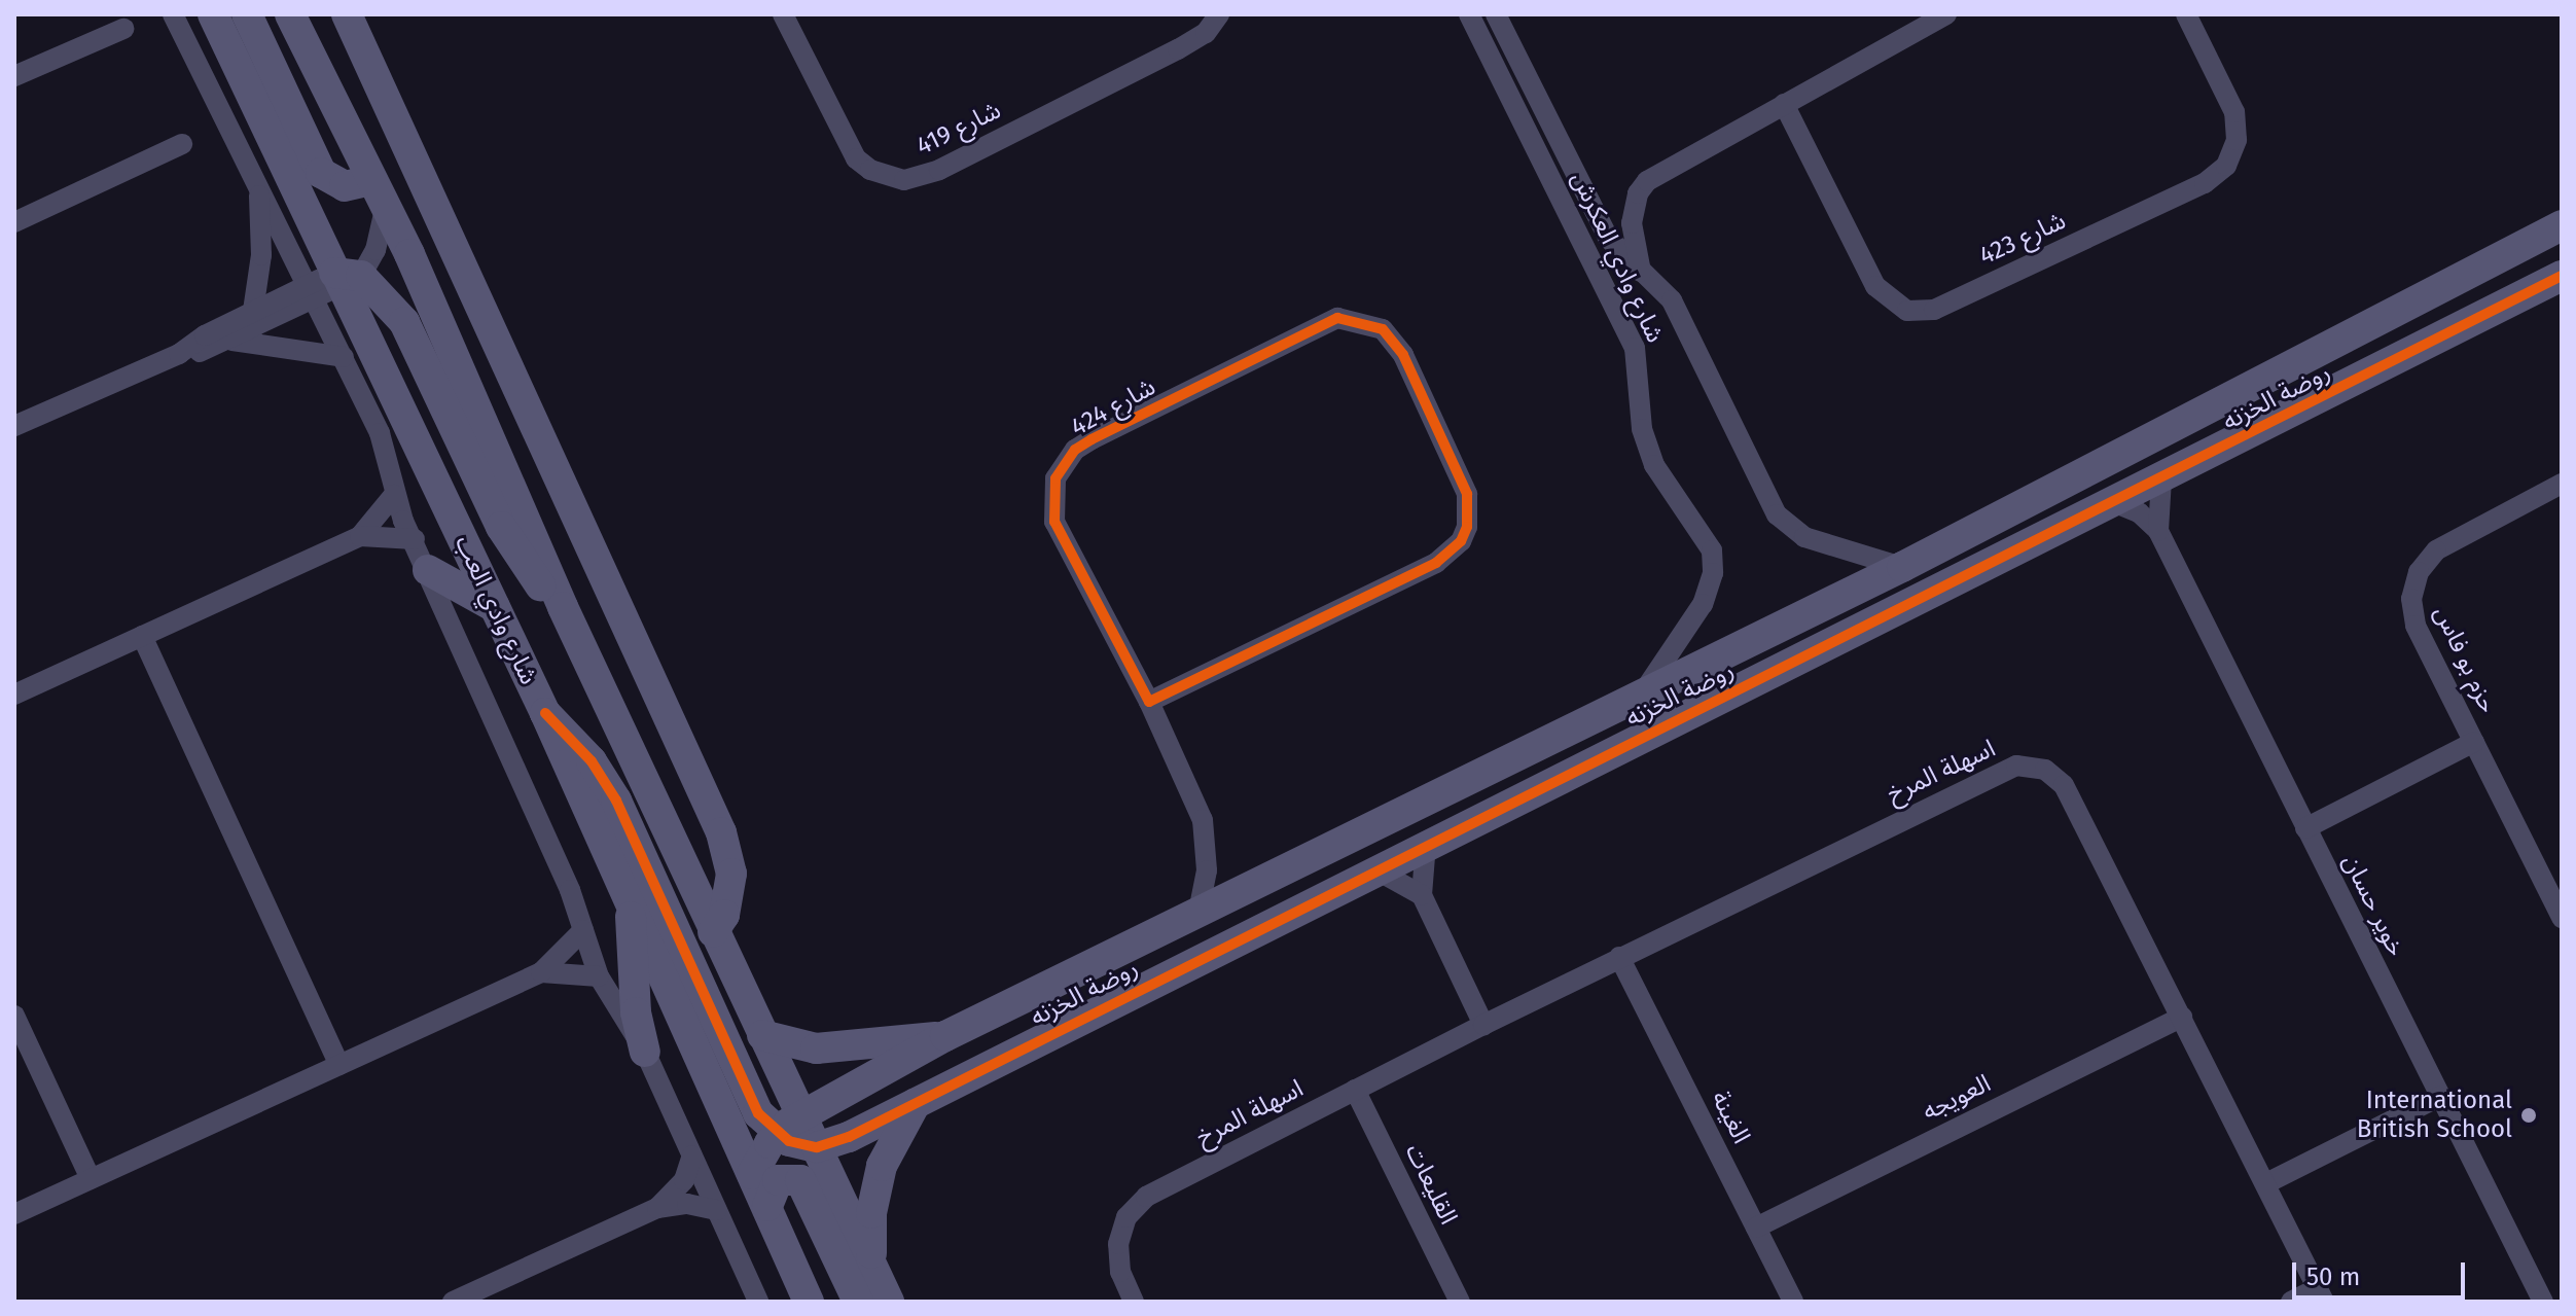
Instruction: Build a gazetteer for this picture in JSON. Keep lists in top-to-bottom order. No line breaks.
{"streets":{"street":["شارع 419","شارع 423","شارع وادي العكرش","روضة الخزنه","شارع 424","شارع وادي العب","حزم بو فاس","اسهلة المرخ","خوير حسان","العويجه","الغينة","القليعات"]},"crossings":[["شارع وادي العكرش","روضة الخزنه"],["روضة الخزنه","شارع 424"],["روضة الخزنه","شارع وادي العب"],["روضة الخزنه","خوير حسان"],["حزم بو فاس","خوير حسان"],["اسهلة المرخ","العويجه"],["اسهلة المرخ","الغينة"],["اسهلة المرخ","القليعات"],["العويجه","الغينة"]],"places":["International British School"],"scale_bar":"50 m"}
